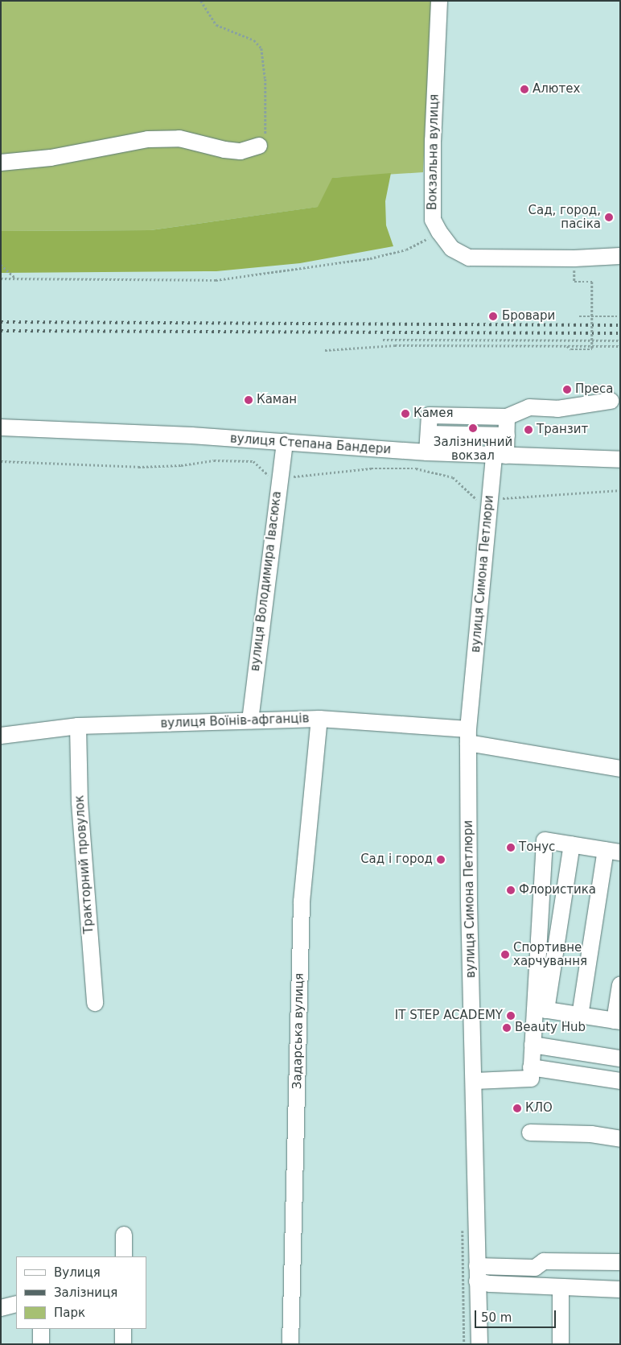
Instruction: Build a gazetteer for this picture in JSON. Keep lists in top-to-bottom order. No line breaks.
{"streets":{"street":["Вокзальна вулиця","вулиця Степана Бандери","вулиця Симона Петлюри","вулиця Володимира Івасюка","вулиця Воїнів-афганців","Тракторний провулок","Задарська вулиця"]},"crossings":[["вулиця Степана Бандери","вулиця Симона Петлюри"],["вулиця Степана Бандери","вулиця Володимира Івасюка"],["вулиця Симона Петлюри","вулиця Воїнів-афганців"],["вулиця Володимира Івасюка","вулиця Воїнів-афганців"],["вулиця Воїнів-афганців","Тракторний провулок"],["вулиця Воїнів-афганців","Задарська вулиця"]],"places":["Алютех","Сад, город, пасіка","Бровари","Преса","Каман","Камея","Залізничний вокзал","Транзит","Тонус","Сад і город","Флористика","Спортивне харчування","IT STEP ACADEMY","Beauty Hub","КЛО"],"legend":["Вулиця","Залізниця","Парк"],"scale_bar":"50 m"}
